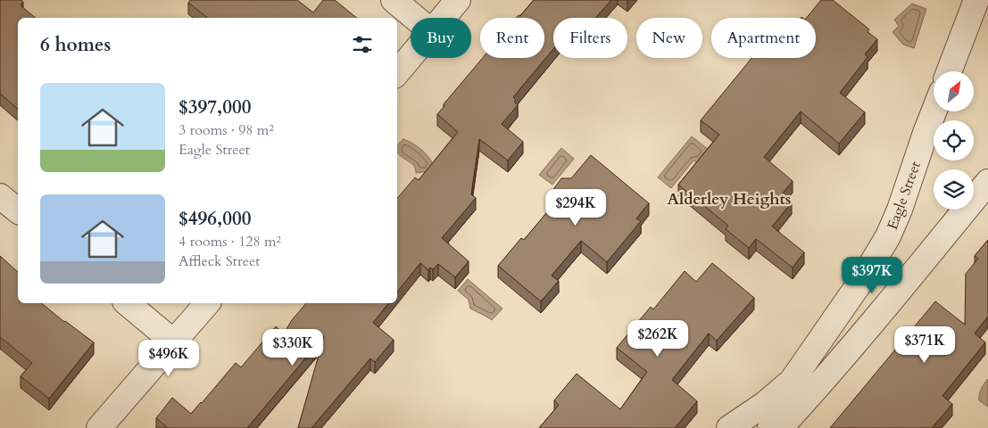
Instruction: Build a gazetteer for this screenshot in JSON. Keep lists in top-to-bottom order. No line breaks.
{"streets":{"street":["Eagle Street"]},"districts":["Alderley Heights"],"north":"top right","page":{"chip":["Buy","Rent","Filters","New","Apartment"],"heading":"6 homes","list":[{"name":"$397,000","note":"3 rooms · 98 m² · Eagle Street"},{"name":"$496,000","note":"4 rooms · 128 m² · Affleck Street"}],"price":["$294K","$397K","$262K","$371K","$330K","$496K"]}}
